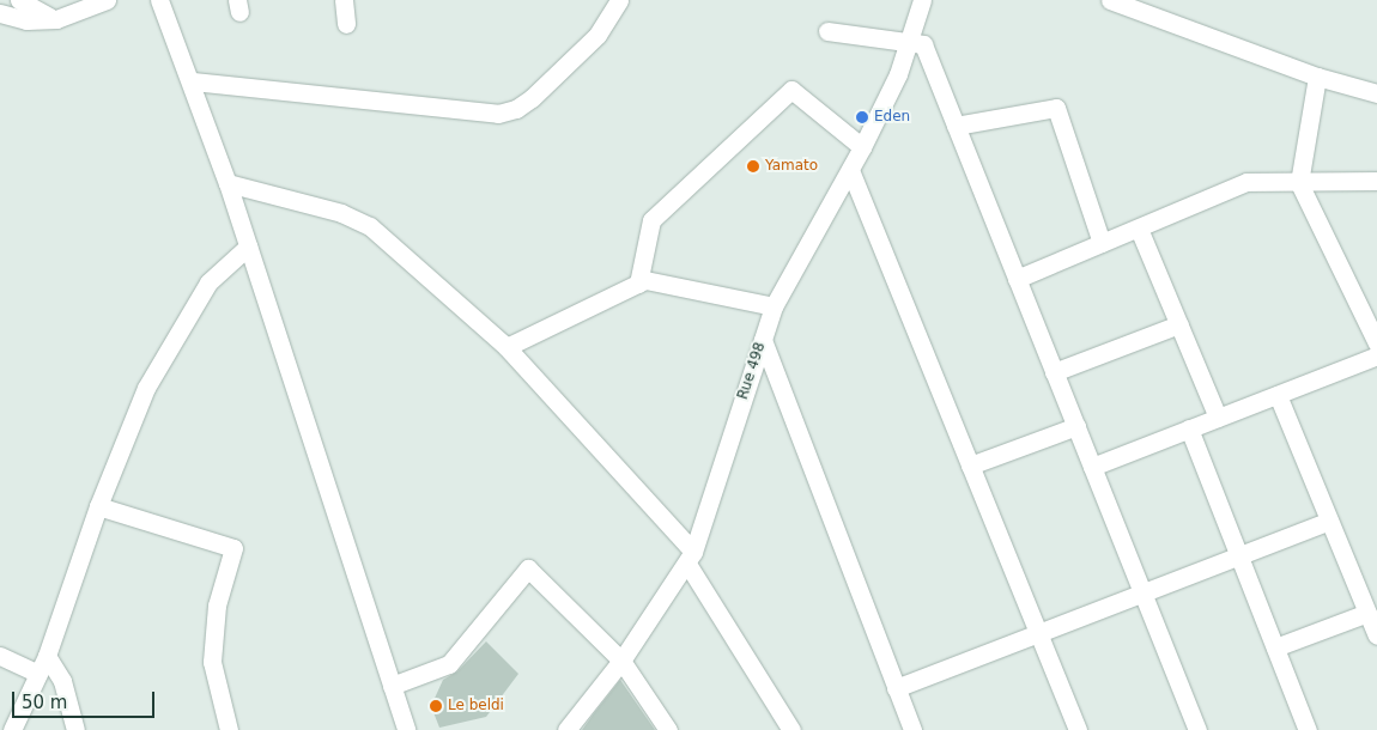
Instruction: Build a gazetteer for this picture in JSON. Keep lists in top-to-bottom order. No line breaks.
{"streets":{"street":["Rue 498"]},"places":["Eden","Yamato","Le beldi"],"scale_bar":"50 m"}
